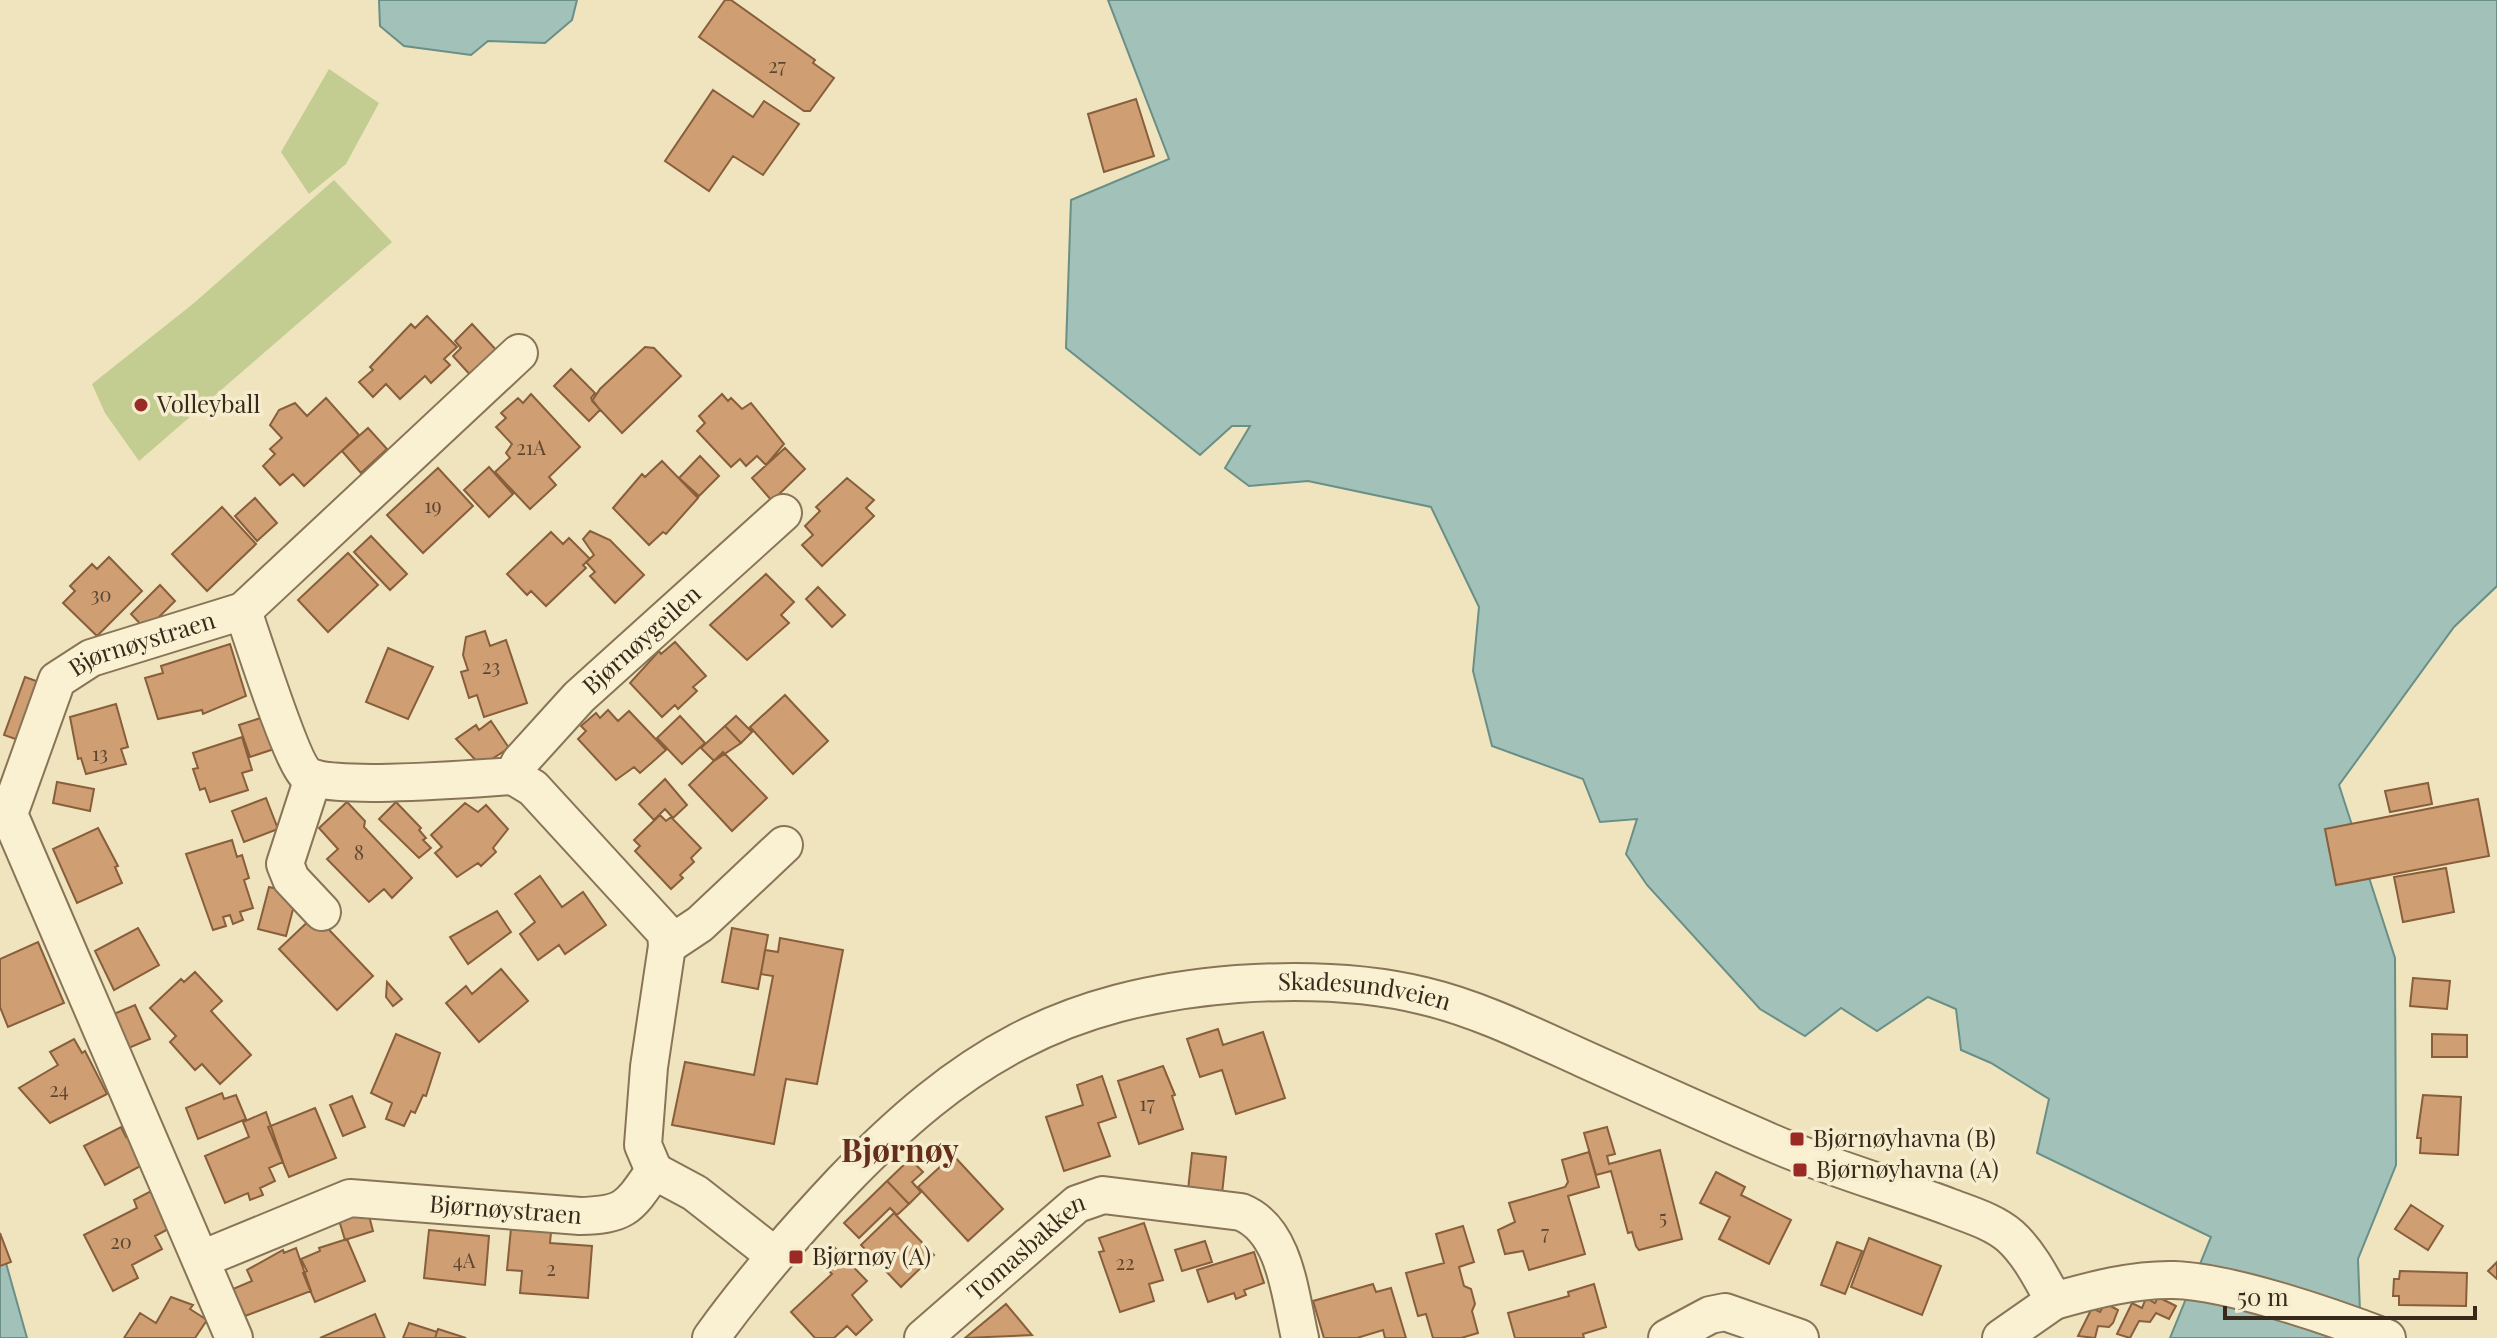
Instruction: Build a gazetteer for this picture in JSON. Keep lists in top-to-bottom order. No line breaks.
{"streets":{"street":["Bjørnøygeilen","Bjørnøystraen","Skadesundveien","Tomasbakken"]},"districts":["Bjørnøy"],"places":{"other":["Volleyball"],"transit":["Bjørnøyhavna (B)","Bjørnøyhavna (A)","Bjørnøy (A)"]},"house_numbers":["27","21A","19","30","23","13","8","24","17","5","7","20","4A","22","2"],"scale_bar":"50 m"}
